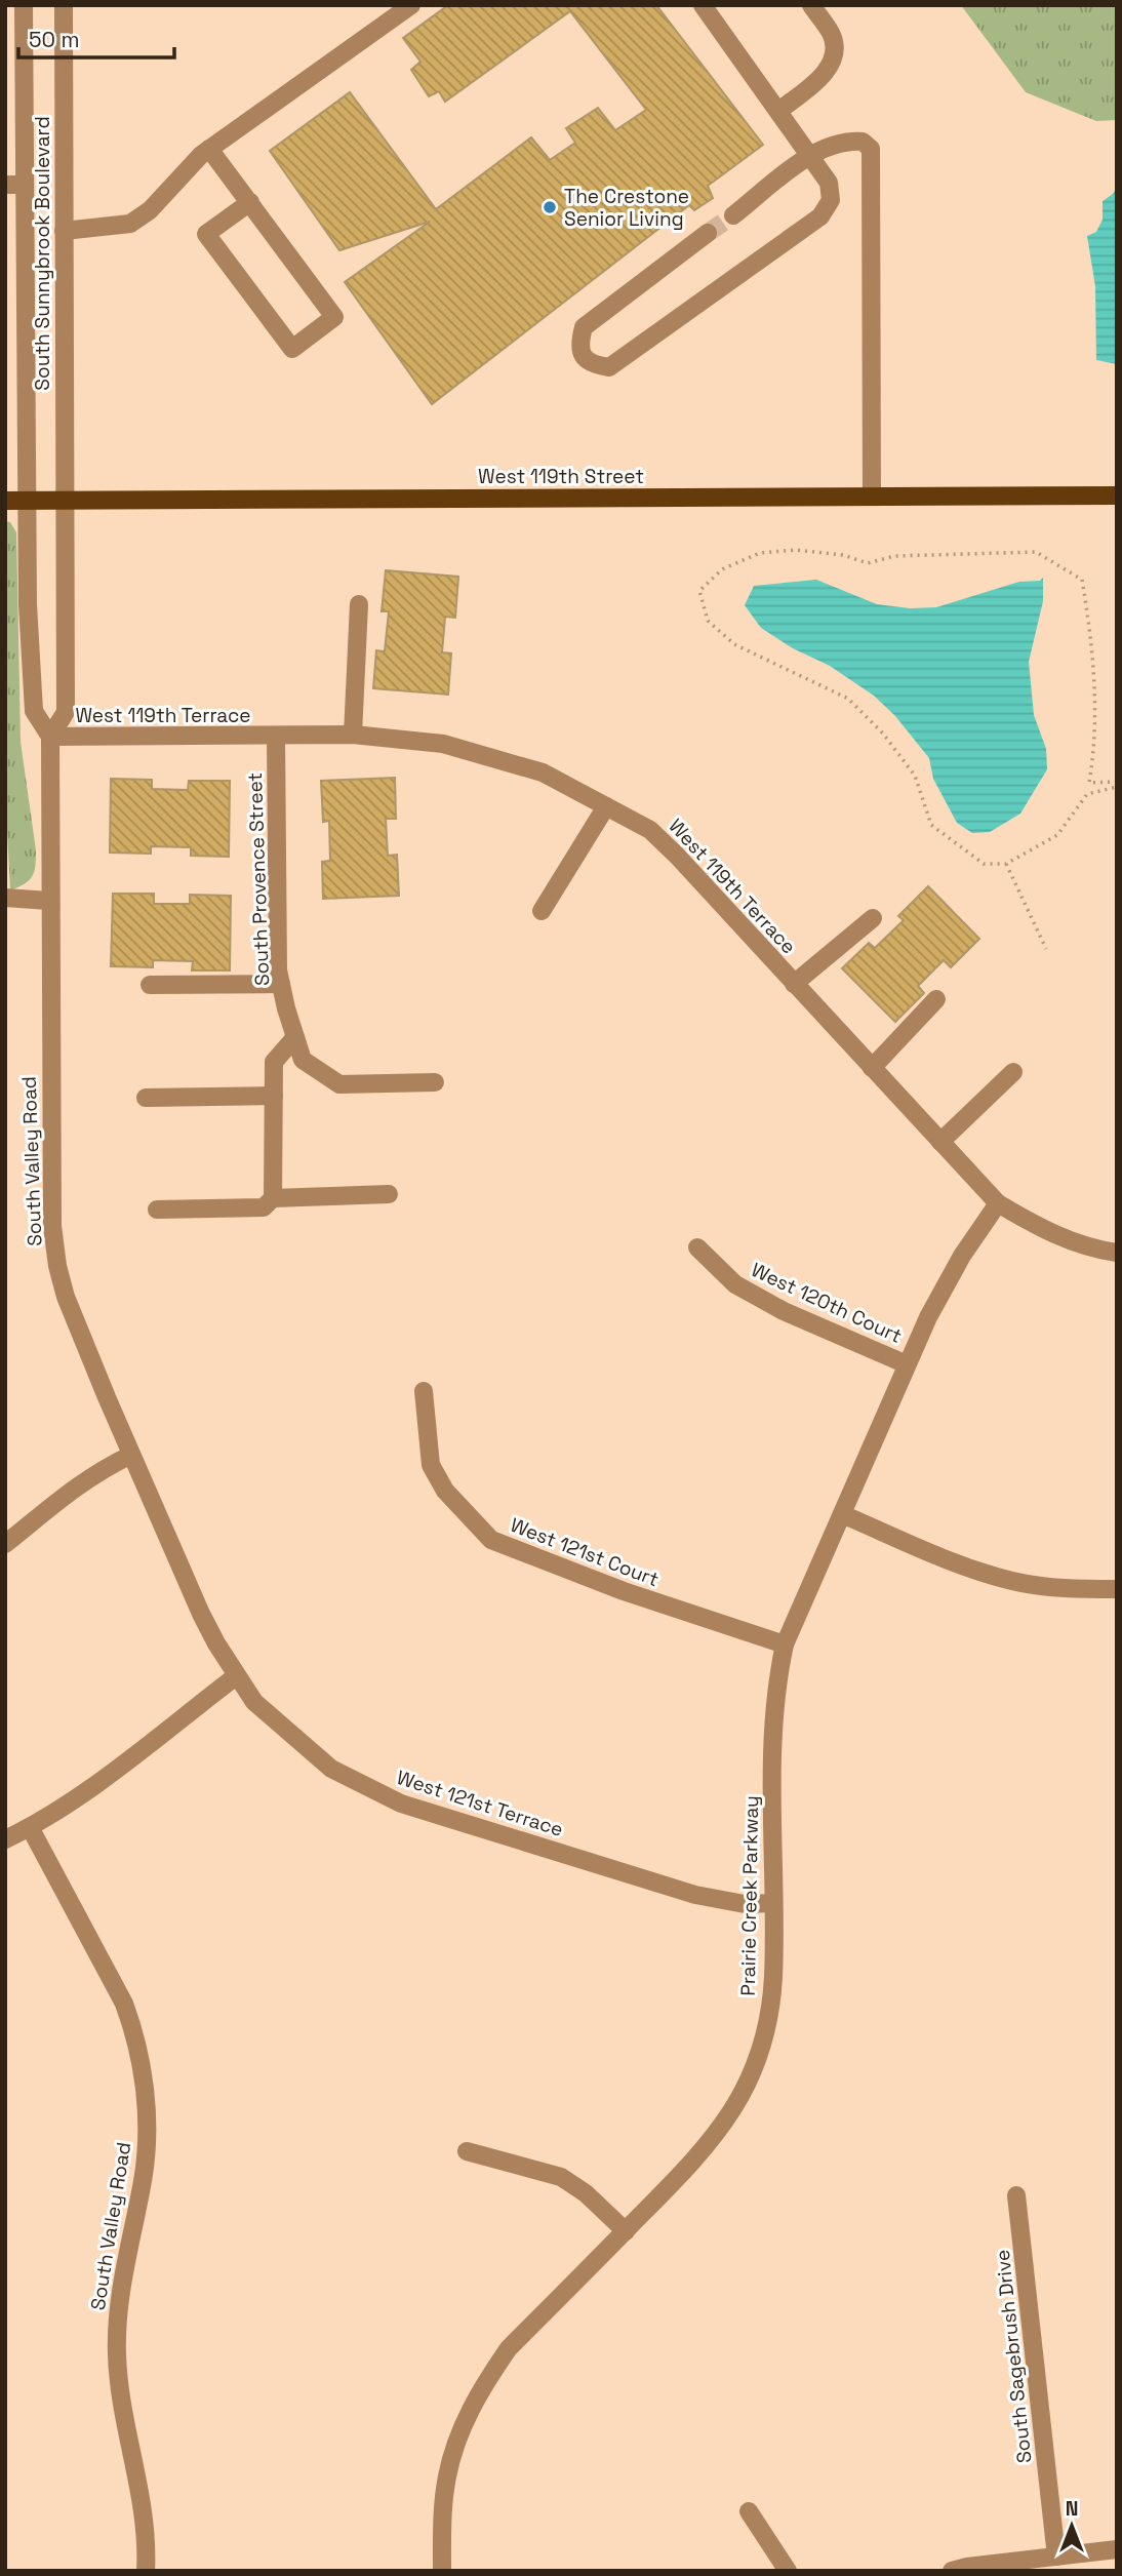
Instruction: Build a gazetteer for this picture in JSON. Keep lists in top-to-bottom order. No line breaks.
{"streets":{"main road":["West 119th Street"],"street":["South Sunnybrook Boulevard","West 119th Terrace","South Provence Street","South Valley Road","West 120th Court","West 121st Court","West 121st Terrace","Prairie Creek Parkway","South Sagebrush Drive"]},"crossings":[["South Sunnybrook Boulevard","West 119th Street"],["South Sunnybrook Boulevard","South Valley Road"],["West 119th Street","South Valley Road"],["West 119th Terrace","South Provence Street"],["West 119th Terrace","South Valley Road"],["West 119th Terrace","Prairie Creek Parkway"],["South Valley Road","West 121st Terrace"],["West 120th Court","Prairie Creek Parkway"],["West 121st Court","Prairie Creek Parkway"],["West 121st Terrace","Prairie Creek Parkway"]],"places":["The Crestone Senior Living"],"scale_bar":"50 m","north":"top"}
